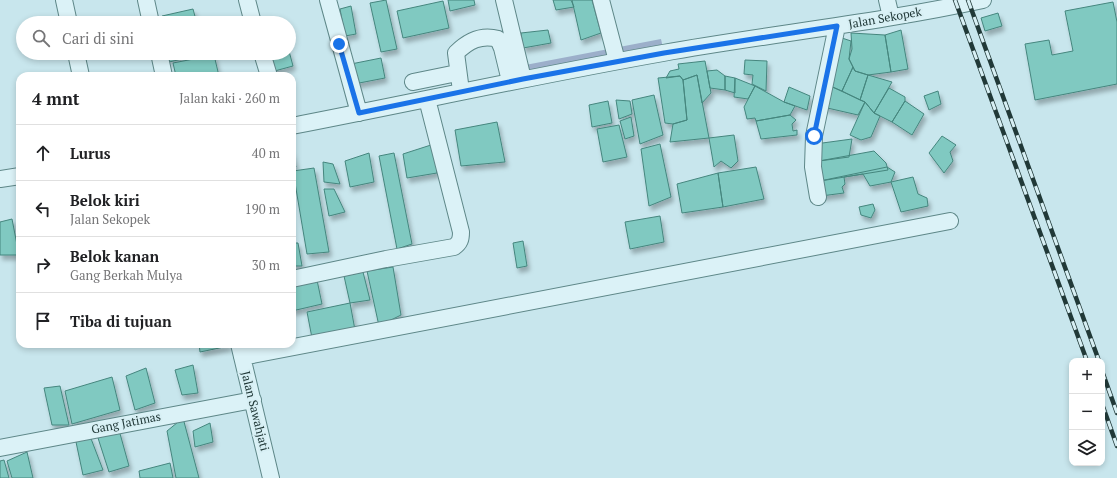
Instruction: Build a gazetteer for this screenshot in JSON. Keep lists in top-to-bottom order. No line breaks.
{"streets":{"street":["Jalan Sekopek","Jalan Sawahjati","Gang Jatimas"]},"crossings":[["Jalan Sawahjati","Gang Jatimas"]],"page":{"search":"Cari di sini","heading":["4 mnt","Jalan kaki · 260 m"],"list":[["Lurus","40 m"],["Belok kiri","Jalan Sekopek","190 m"],["Belok kanan","Gang Berkah Mulya","30 m"],"Tiba di tujuan"],"map_buttons":["+","−"]}}
